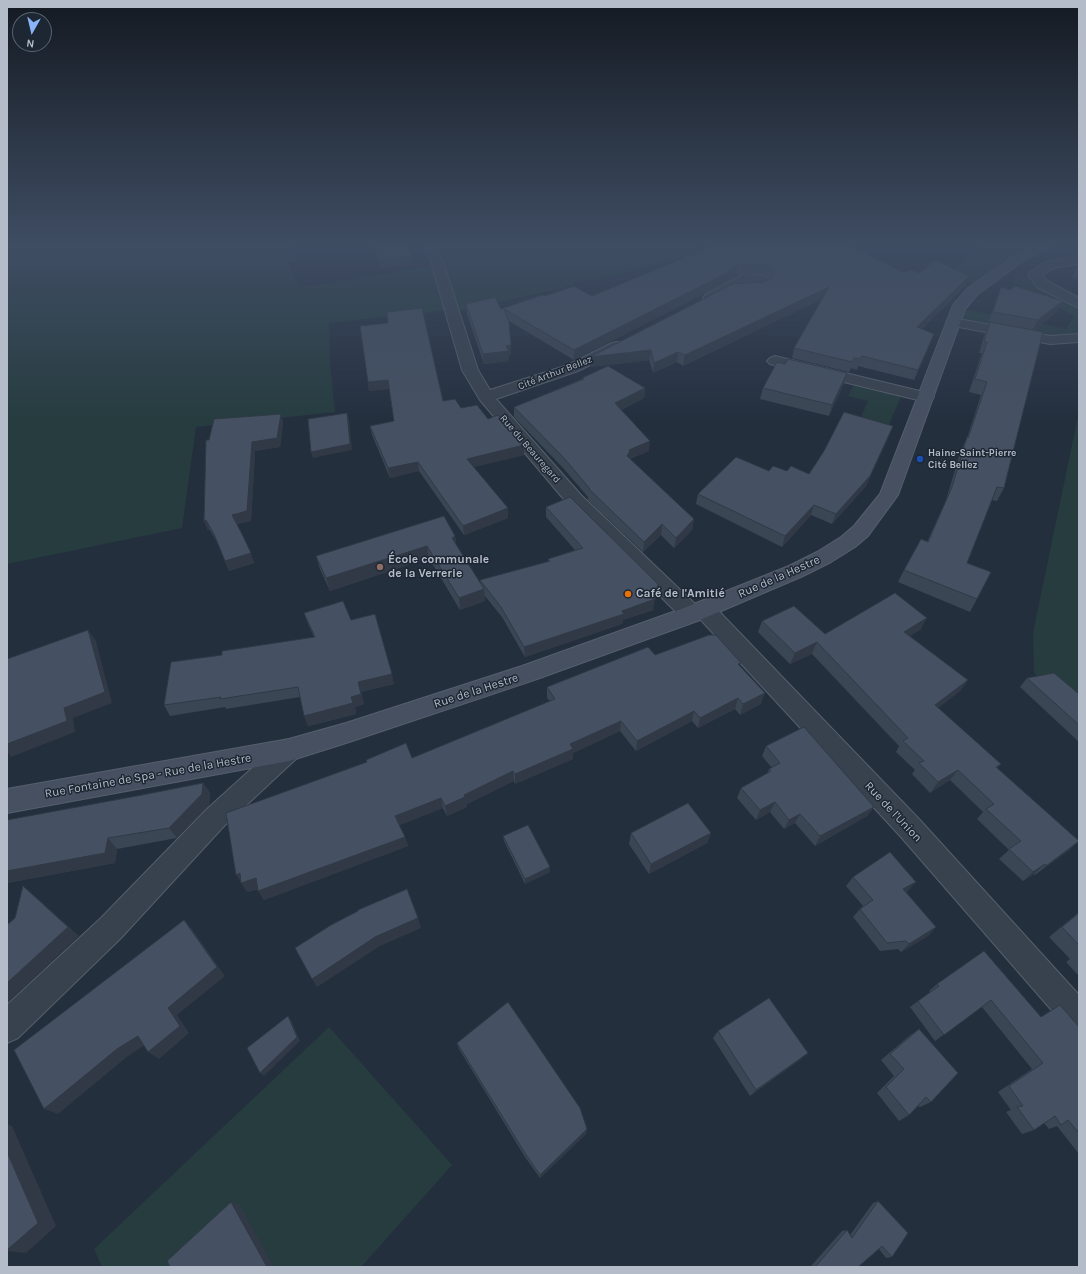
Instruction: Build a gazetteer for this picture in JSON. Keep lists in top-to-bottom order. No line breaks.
{"streets":{"street":["Cité Arthur Bellez","Rue du Beauregard","Rue de la Hestre","Rue Fontaine de Spa - Rue de la Hestre","Rue de l'Union"]},"crossings":[["Cité Arthur Bellez","Rue du Beauregard"],["Rue du Beauregard","Rue de la Hestre"],["Rue du Beauregard","Rue de l'Union"],["Rue de la Hestre","Rue Fontaine de Spa - Rue de la Hestre"],["Rue de la Hestre","Rue de l'Union"]],"places":["Haine-Saint-Pierre Cité Bellez","École communale de la Verrerie","Café de l'Amitié"],"north":"bottom"}
